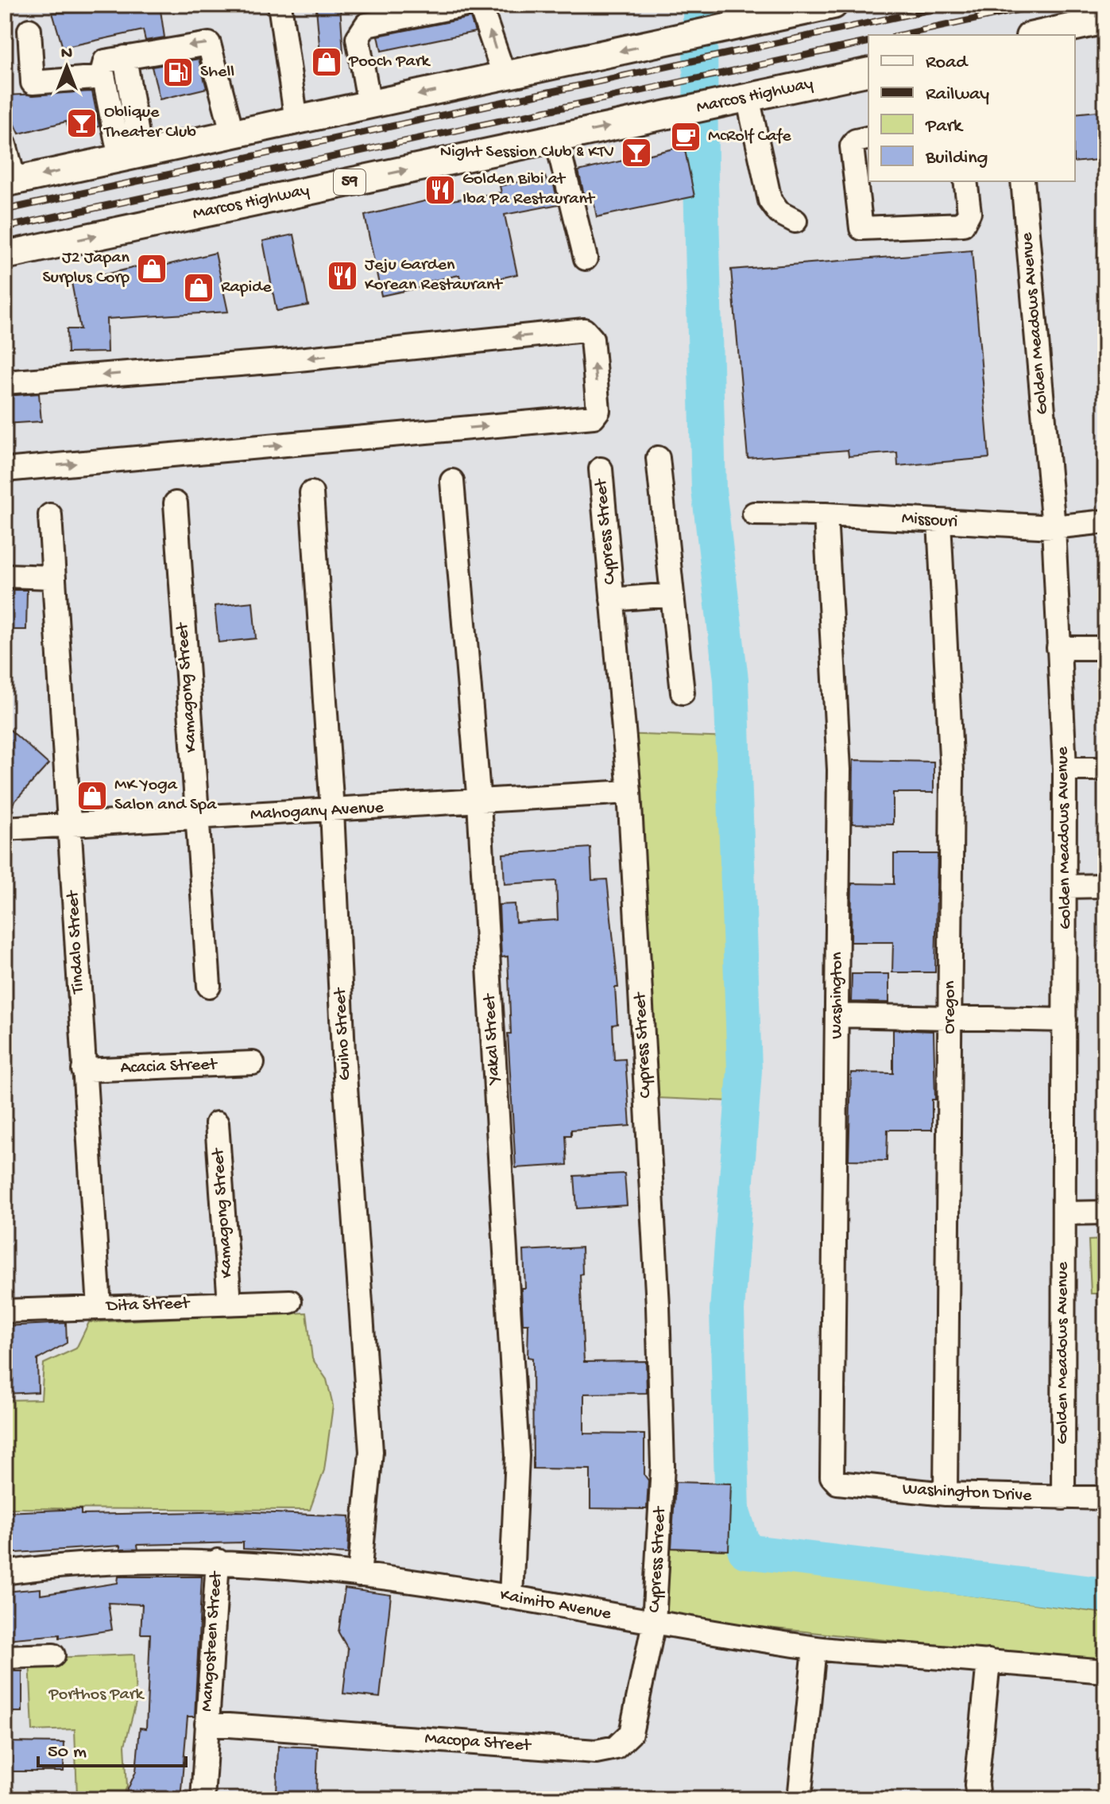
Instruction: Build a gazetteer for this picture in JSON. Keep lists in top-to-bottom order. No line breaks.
{"streets":{"main road":["Marcos Highway","59"],"street":["Golden Meadows Avenue","Missouri","Cypress Street","Kamagong Street","Mahogany Avenue","Tindalo Street","Washington","Oregon","Guiho Street","Yakal Street","Acacia Street","Dita Street","Washington Drive","Kaimito Avenue","Mangosteen Street","Macopa Street"]},"crossings":[["Golden Meadows Avenue","Missouri"],["Golden Meadows Avenue","Washington Drive"],["Missouri","Washington"],["Missouri","Oregon"],["Cypress Street","Mahogany Avenue"],["Cypress Street","Kaimito Avenue"],["Cypress Street","Macopa Street"],["Kamagong Street","Mahogany Avenue"],["Kamagong Street","Dita Street"],["Mahogany Avenue","Tindalo Street"],["Mahogany Avenue","Guiho Street"],["Mahogany Avenue","Yakal Street"],["Tindalo Street","Acacia Street"],["Tindalo Street","Dita Street"],["Washington","Washington Drive"],["Oregon","Washington Drive"],["Guiho Street","Kaimito Avenue"],["Yakal Street","Kaimito Avenue"],["Kaimito Avenue","Mangosteen Street"],["Kaimito Avenue","Macopa Street"],["Mangosteen Street","Macopa Street"]],"parks":["Porthos Park"],"places":{"shop":["Pooch Park","J2 Japan Surplus Corp","Rapide","MK Yoga Salon and Spa"],"fuel station":["Shell"],"bar":["Oblique Theater Club","Night Session Club & KTV"],"cafe":["McRolf Cafe"],"restaurant":["Golden Bibi at Iba Pa Restaurant","Jeju Garden Korean Restaurant"]},"legend":["Road","Railway","Park","Building"],"scale_bar":"50 m","north":"top"}
